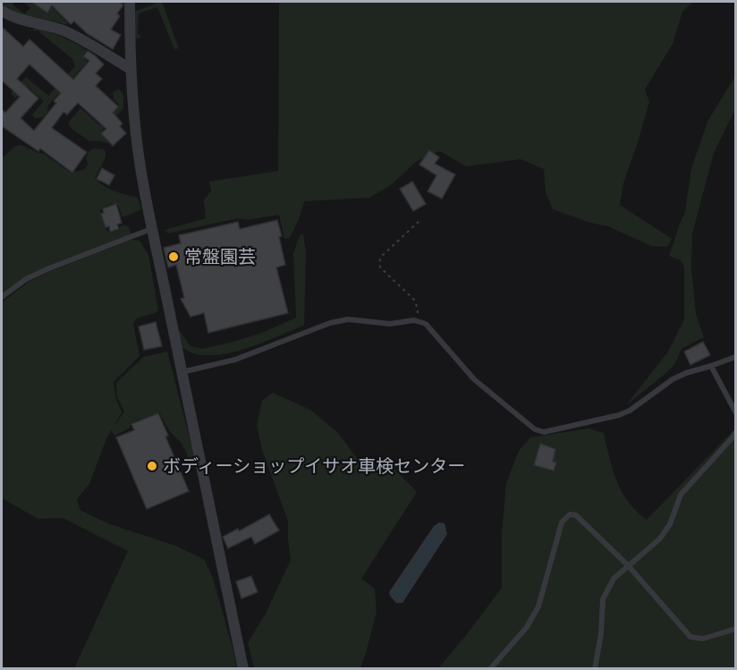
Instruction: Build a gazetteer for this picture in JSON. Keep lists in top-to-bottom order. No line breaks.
{"places":["常盤園芸","ボディーショップイサオ車検センター"]}
